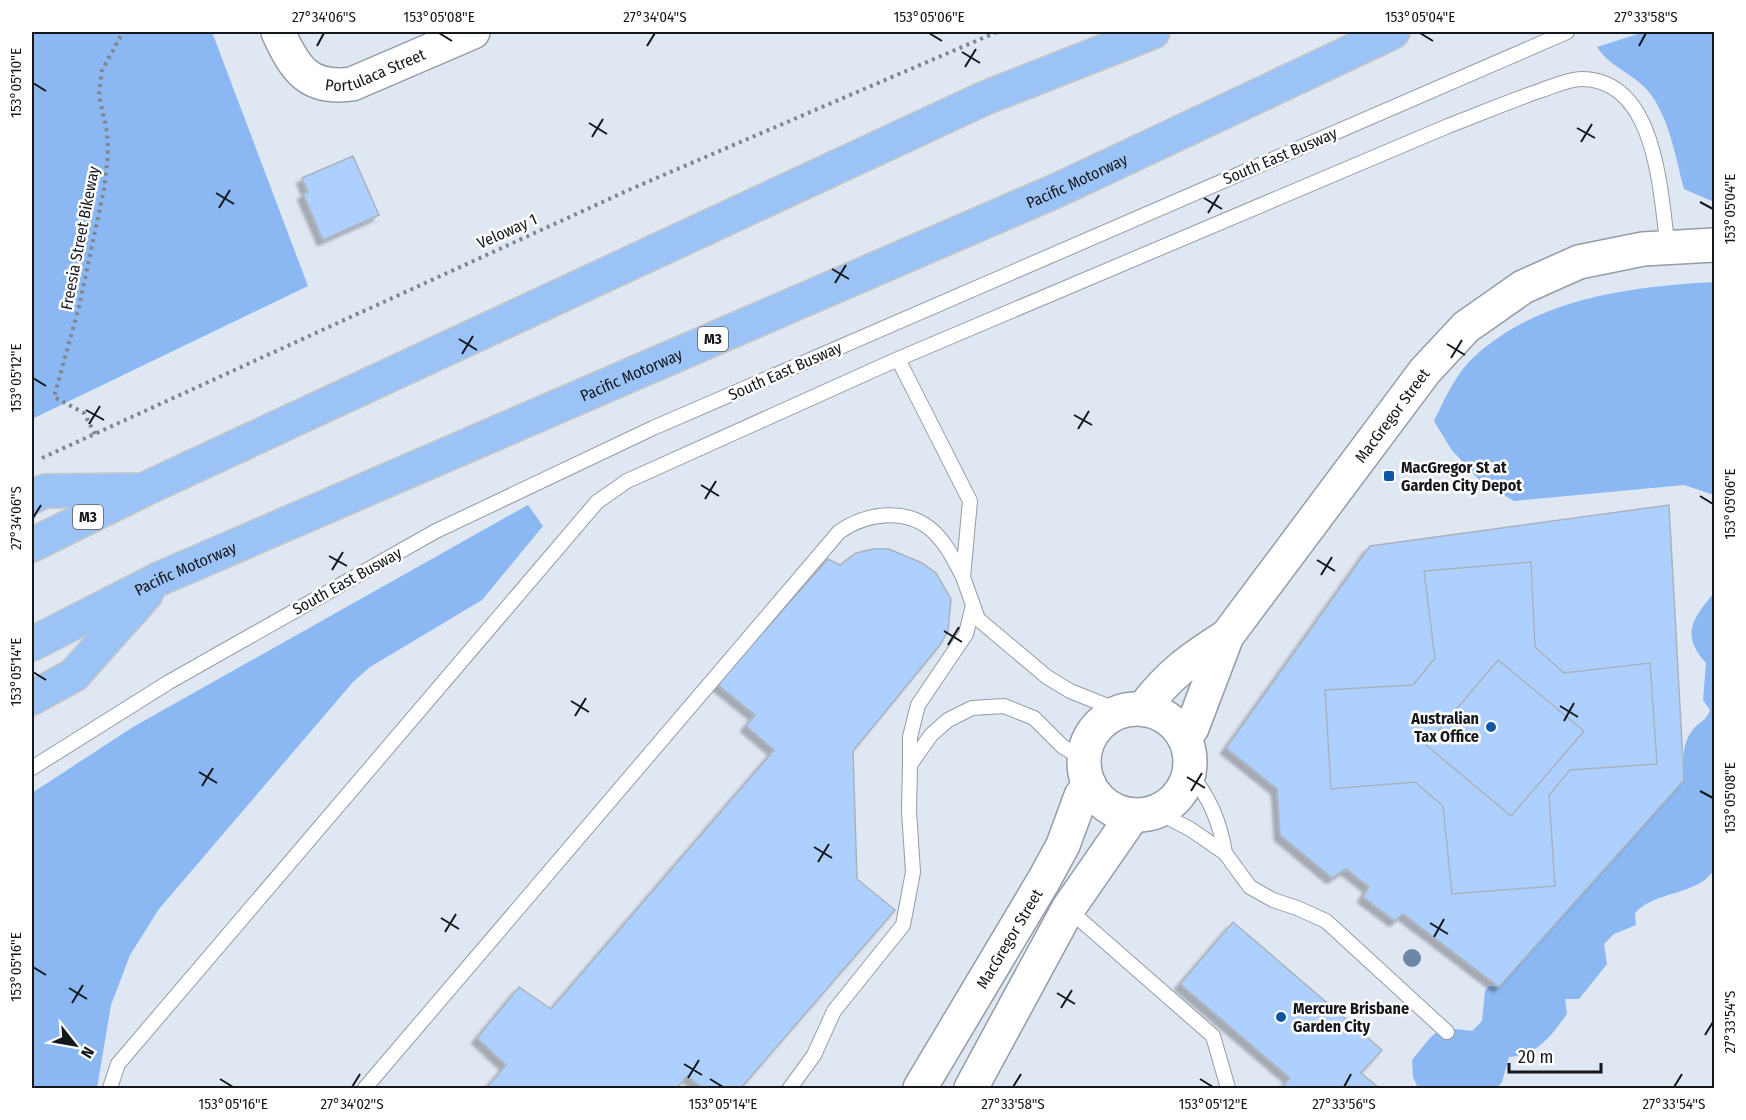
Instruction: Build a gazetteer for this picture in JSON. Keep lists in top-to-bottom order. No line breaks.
{"streets":{"highway":["Pacific Motorway","M3"],"street":["Portulaca Street","MacGregor Street"],"lane":["South East Busway"],"path":["Veloway 1","Freesia Street Bikeway"]},"crossings":[["Veloway 1","Freesia Street Bikeway"]],"places":{"transit":["MacGregor St at Garden City Depot"],"other":["Australian Tax Office","Mercure Brisbane Garden City"]},"scale_bar":"20 m","north":"bottom right","coordinates":["27°34'06\"S","153°05'08\"E","27°34'04\"S","153°05'06\"E","153°05'04\"E","27°33'58\"S","153°05'10\"E","153°05'12\"E","153°05'14\"E","153°05'16\"E","27°33'54\"S","27°34'02\"S","27°33'56\"S"]}
